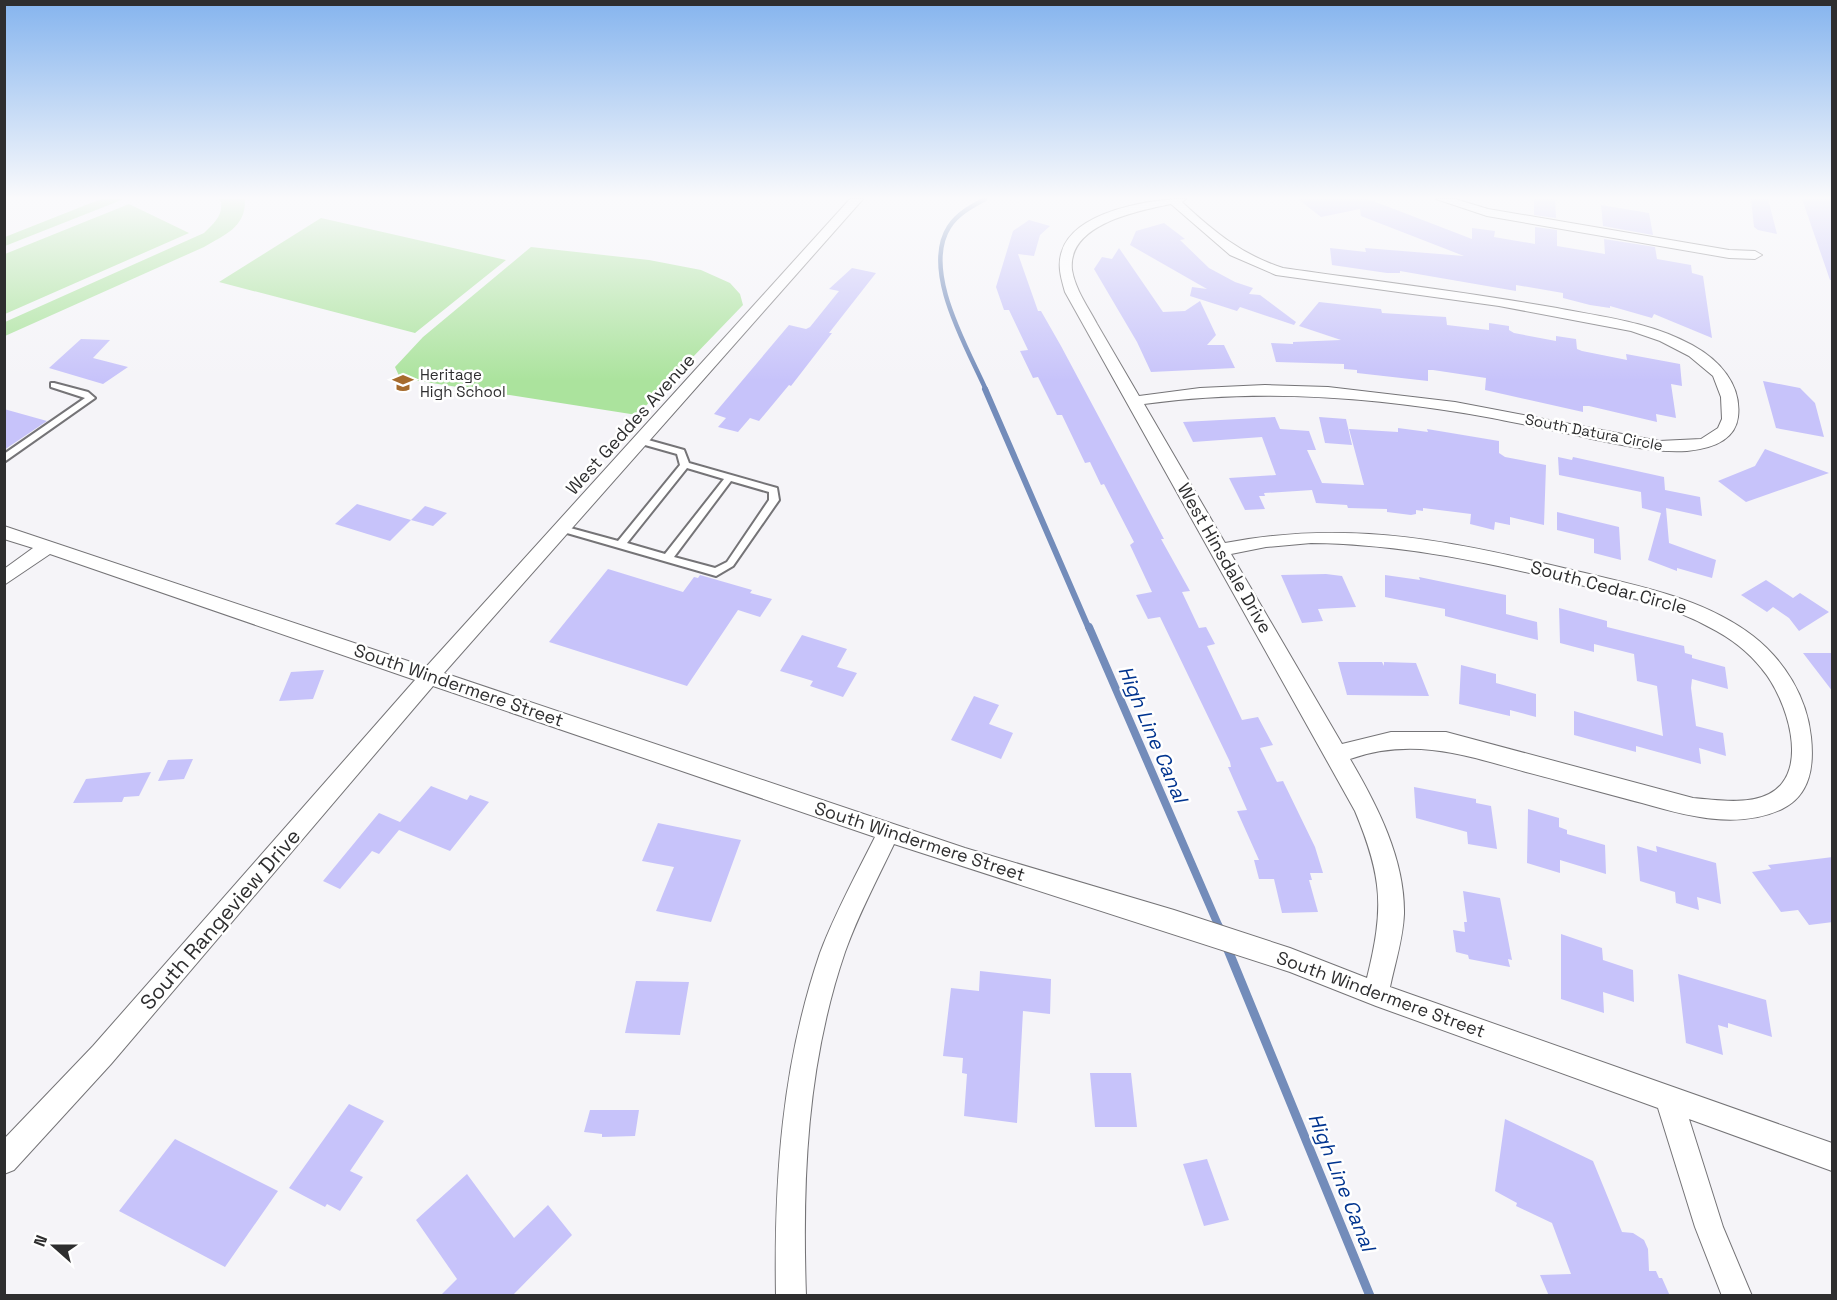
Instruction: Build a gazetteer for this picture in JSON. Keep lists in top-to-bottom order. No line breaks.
{"streets":{"street":["West Geddes Avenue","South Datura Circle","West Hinsdale Drive","South Cedar Circle","South Windermere Street","South Rangeview Drive"]},"crossings":[["West Geddes Avenue","South Windermere Street"],["West Geddes Avenue","South Rangeview Drive"],["South Datura Circle","West Hinsdale Drive"],["West Hinsdale Drive","South Cedar Circle"],["West Hinsdale Drive","South Windermere Street"],["South Windermere Street","South Rangeview Drive"]],"water":["High Line Canal"],"places":{"school or university":["Heritage High School"]},"north":"left"}
